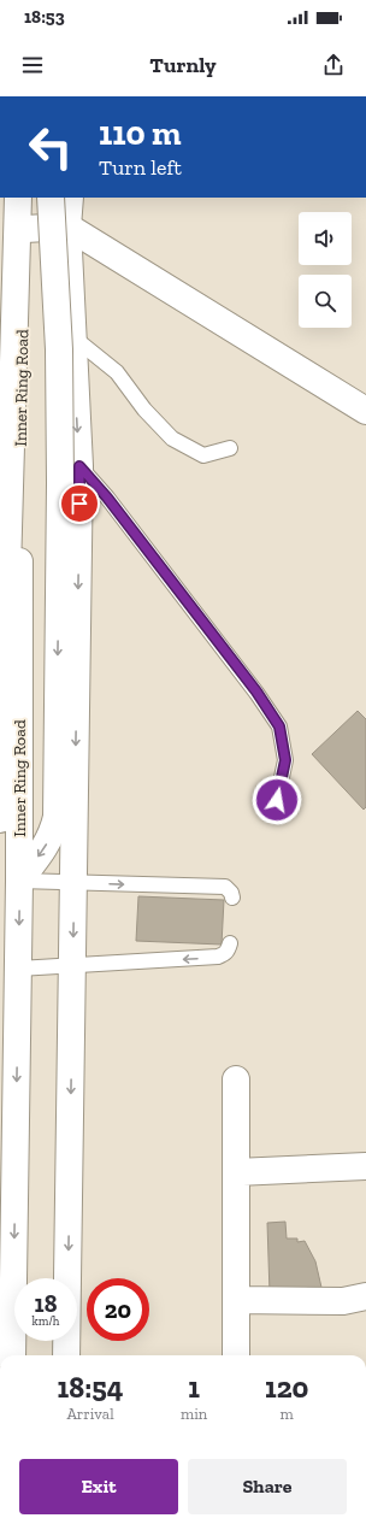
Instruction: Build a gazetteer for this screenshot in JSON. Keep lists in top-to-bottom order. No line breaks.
{"streets":{"main road":["Inner Ring Road"]},"page":{"status":"18:53","header":"Turnly","turn":["110 m","Turn left"],"speed":"18 km/h","limit":"20","eta":["18:54","Arrival","1","min","120","m"],"buttons":["Exit","Share"]}}
